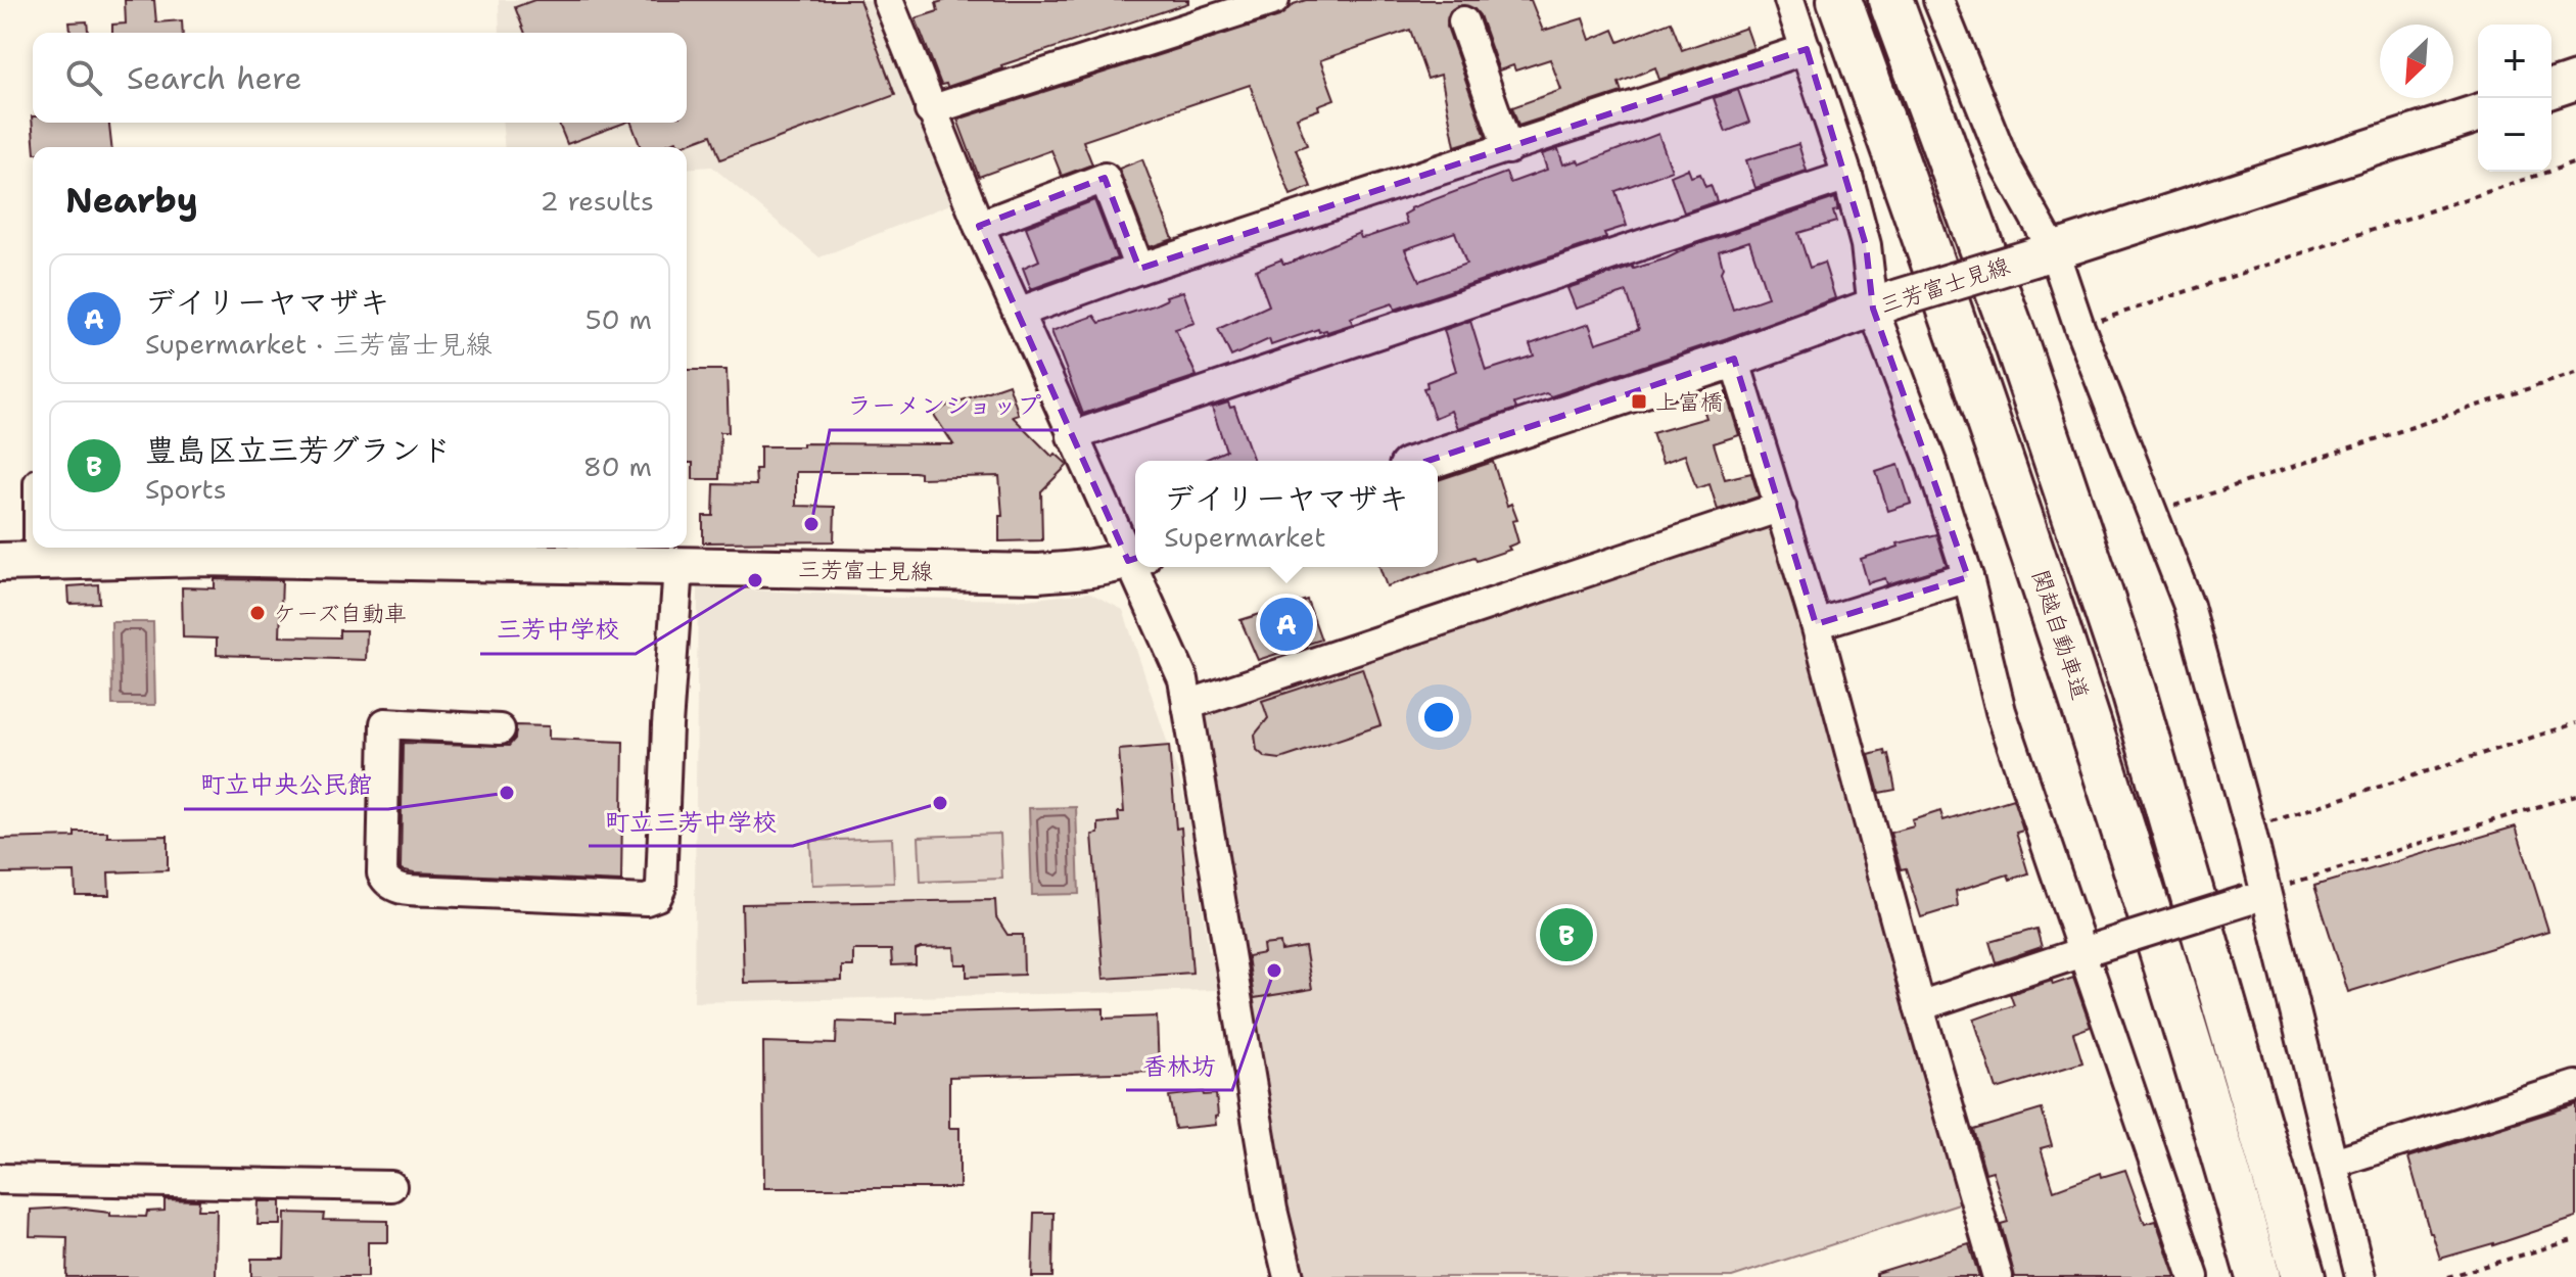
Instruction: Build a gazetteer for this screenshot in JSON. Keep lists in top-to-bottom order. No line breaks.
{"streets":{"highway":["関越自動車道"],"main road":["三芳富士見線"]},"places":{"transit":["上富橋"],"other":["ラーメンショップ","三芳中学校","ケーズ自動車","町立中央公民館","町立三芳中学校","香林坊"]},"north":"bottom left","page":{"map_buttons":["+","−"],"search":"Search here","heading":["Nearby","2 results"],"list":[{"mark":"A","name":"デイリーヤマザキ","note":"Supermarket · 三芳富士見線","value":"50 m"},{"mark":"B","name":"豊島区立三芳グランド","note":"Sports","value":"80 m"}],"popup":["デイリーヤマザキ","Supermarket"],"pins":["A","B"]}}
